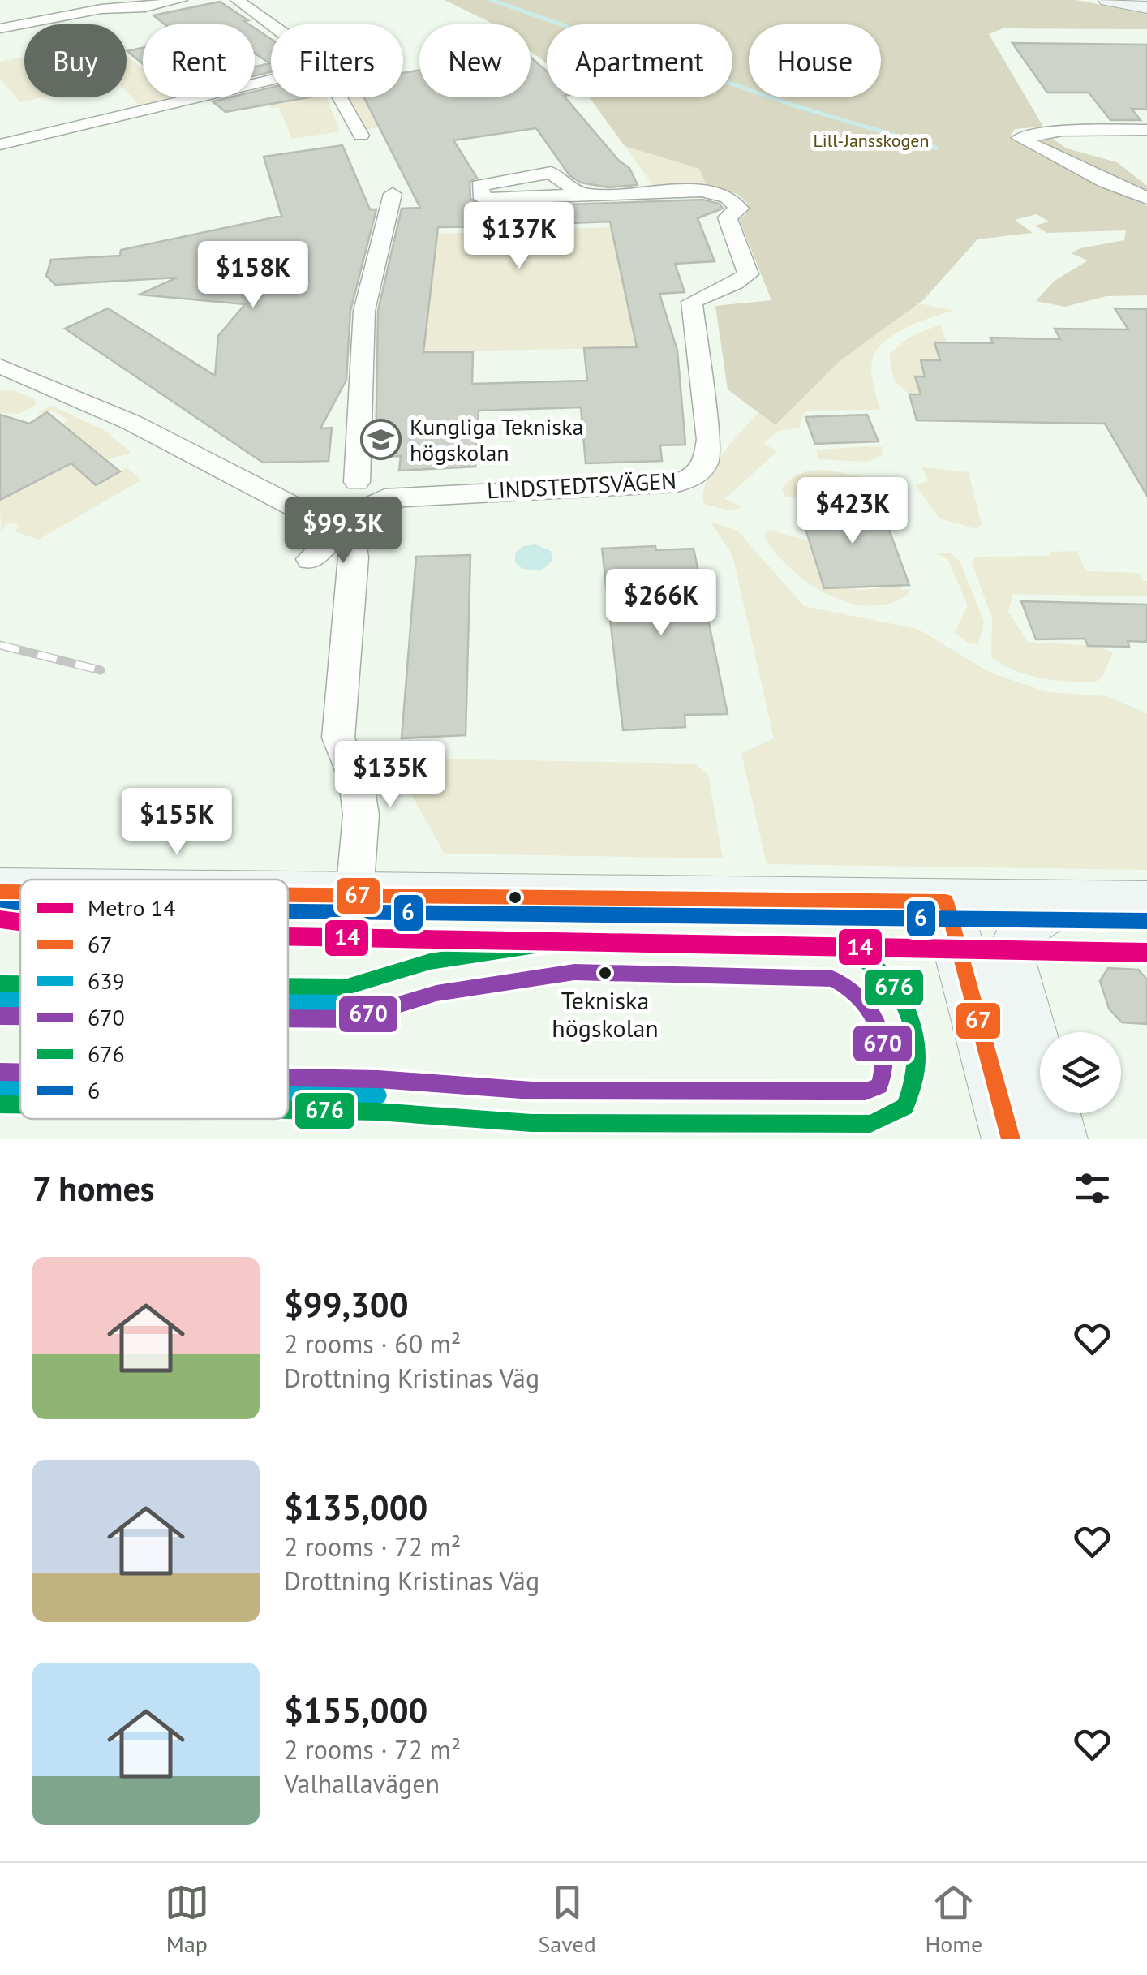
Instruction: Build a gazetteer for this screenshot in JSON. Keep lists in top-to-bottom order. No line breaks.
{"streets":{"street":["LINDSTEDTSVÄGEN"]},"parks":["Lill-Jansskogen"],"places":{"school or university":["Kungliga Tekniska högskolan"],"other":["Tekniska högskolan"]},"lines":["transit line 67","transit line 6","metro line 14","transit line 676","transit line 670","transit line 639"],"legend":["Metro 14","67","639","670","676","6"],"page":{"chip":["Buy","Rent","Filters","New","Apartment","House"],"price":["$137K","$158K","$423K","$99.3K","$266K","$135K","$155K"],"heading":"7 homes","list":[{"name":"$99,300","note":"2 rooms · 60 m² · Drottning Kristinas Väg"},{"name":"$135,000","note":"2 rooms · 72 m² · Drottning Kristinas Väg"},{"name":"$155,000","note":"2 rooms · 72 m² · Valhallavägen"}],"tabs":["Map","Saved","Home"]}}
